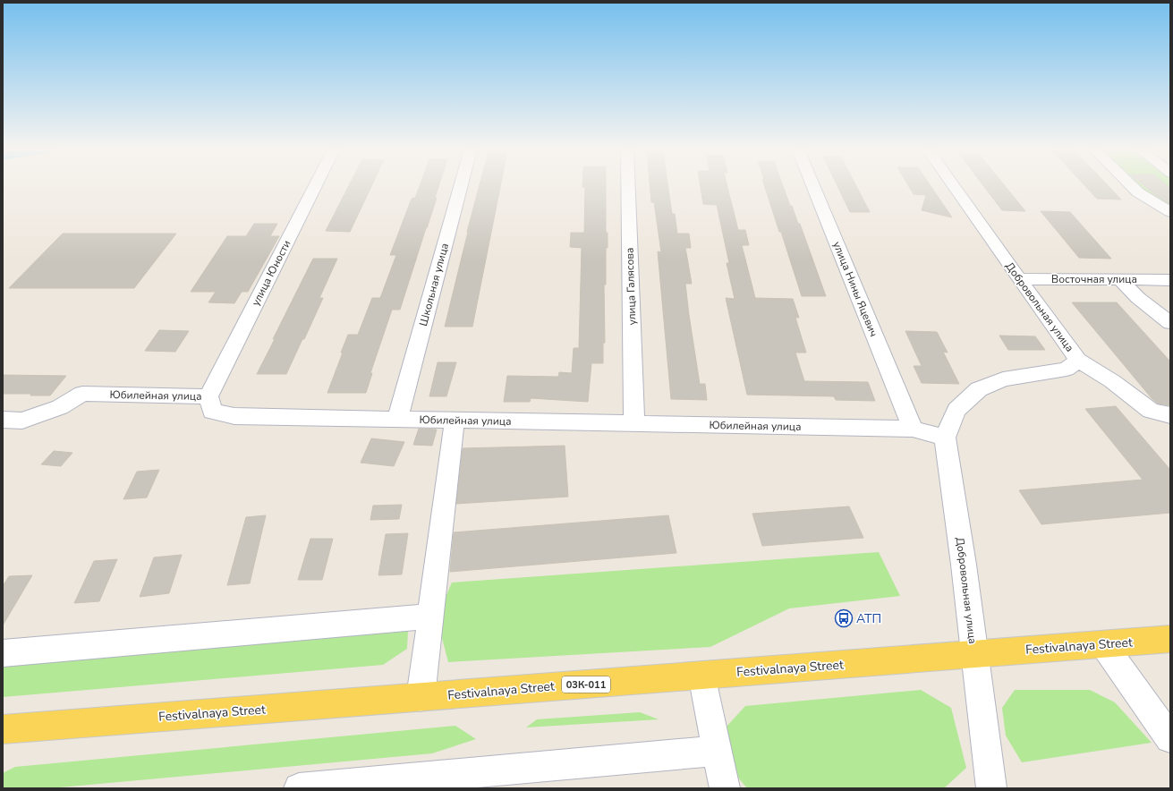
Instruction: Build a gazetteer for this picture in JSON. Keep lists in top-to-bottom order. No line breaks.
{"streets":{"main road":["Festivalnaya Street","03К-011"],"street":["улица Юности","Восточная улица","Школьная улица","улица Галясова","улица Нины Яцевич","Добровольная улица","Юбилейная улица"]},"crossings":[["улица Юности","Юбилейная улица"],["Восточная улица","Добровольная улица"],["Школьная улица","Юбилейная улица"],["улица Галясова","Юбилейная улица"],["улица Нины Яцевич","Юбилейная улица"],["Добровольная улица","Юбилейная улица"],["Добровольная улица","Festivalnaya Street"]],"places":{"bus stop":["АТП"]}}
